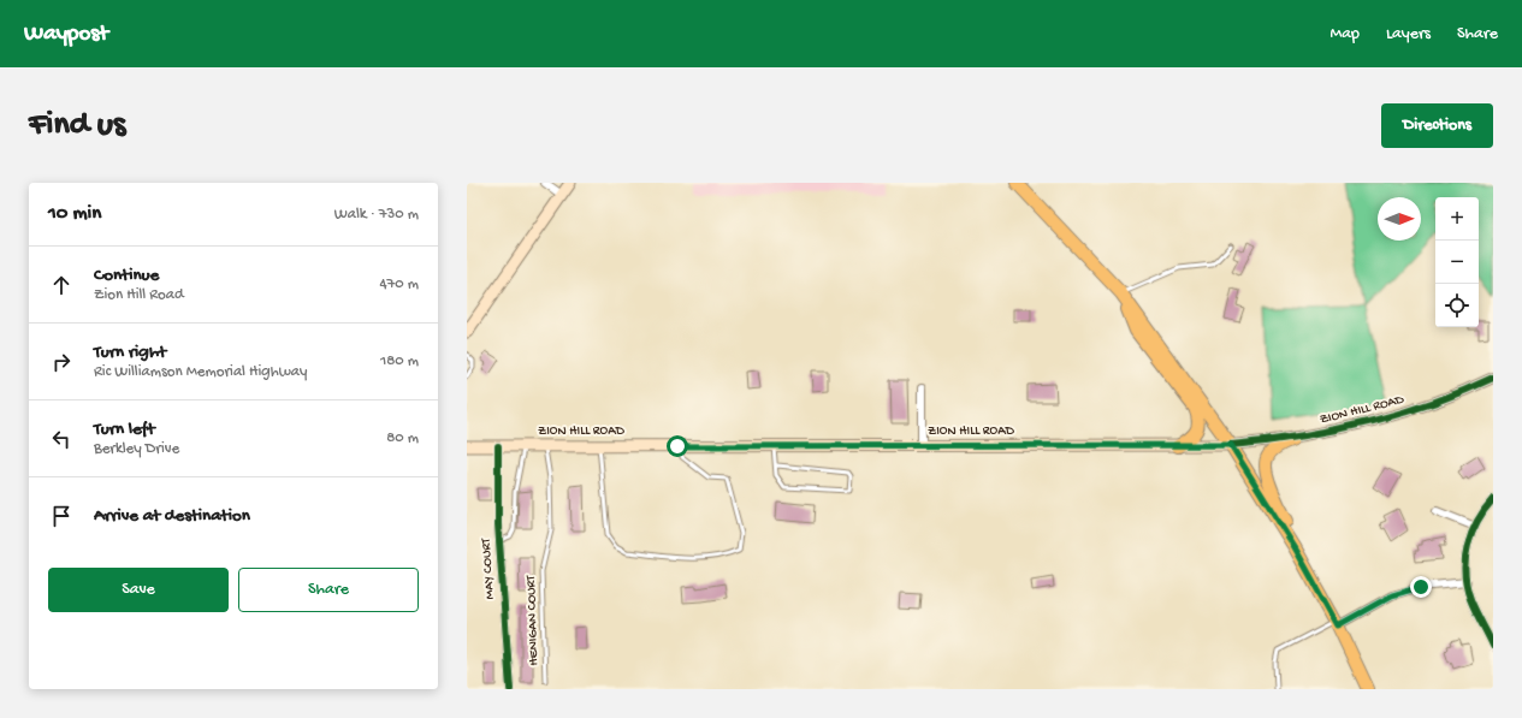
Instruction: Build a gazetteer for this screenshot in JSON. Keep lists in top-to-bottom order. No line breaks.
{"streets":{"main road":["ZION HILL ROAD"],"street":["MAY COURT"],"lane":["HENIGAN COURT"]},"crossings":[["ZION HILL ROAD","MAY COURT"],["ZION HILL ROAD","HENIGAN COURT"]],"north":"right","page":{"header":"Waypost","nav":["Map","Layers","Share"],"buttons":["Directions",["Save","Share"]],"title":"Find us","heading":["10 min","Walk · 730 m"],"map_buttons":["+","−"],"list":[["Continue","Zion Hill Road","470 m"],["Turn right","Ric Williamson Memorial Highway","180 m"],["Turn left","Berkley Drive","80 m"],"Arrive at destination"]}}
